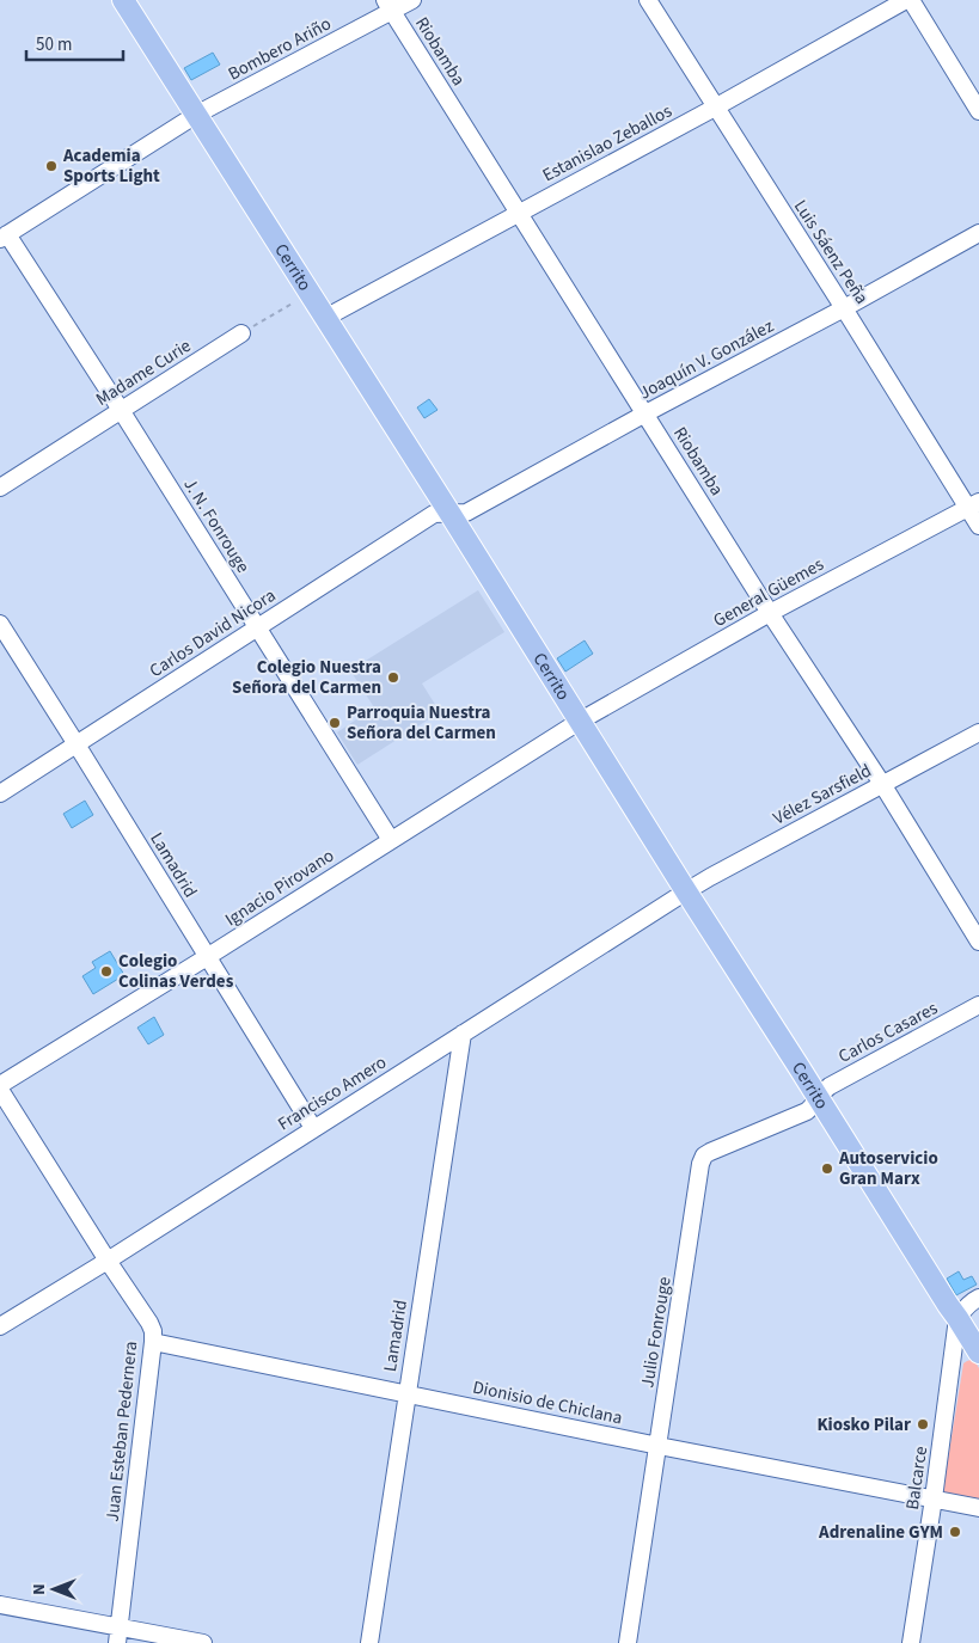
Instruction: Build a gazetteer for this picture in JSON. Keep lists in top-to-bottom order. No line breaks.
{"streets":{"main road":["Cerrito"],"street":["Bombero Ariño","Riobamba","Estanislao Zeballos","Luis Sáenz Peña","Joaquín V. González","Madame Curie","J. N. Fonrouge","General Güemes","Carlos David Nicora","Vélez Sarsfield","Lamadrid","Ignacio Pirovano","Carlos Casares","Francisco Amero","Julio Fonrouge","Dionisio de Chiclana","Juan Esteban Pedernera","Balcarce"]},"crossings":[["Bombero Ariño","Riobamba"],["Bombero Ariño","Cerrito"],["Bombero Ariño","J. N. Fonrouge"],["Riobamba","Estanislao Zeballos"],["Riobamba","Joaquín V. González"],["Riobamba","General Güemes"],["Riobamba","Vélez Sarsfield"],["Estanislao Zeballos","Luis Sáenz Peña"],["Estanislao Zeballos","Cerrito"],["Luis Sáenz Peña","Joaquín V. González"],["Luis Sáenz Peña","General Güemes"],["Cerrito","Joaquín V. González"],["Cerrito","General Güemes"],["Cerrito","Carlos David Nicora"],["Cerrito","Vélez Sarsfield"],["Cerrito","Ignacio Pirovano"],["Cerrito","Carlos Casares"],["Cerrito","Francisco Amero"],["Cerrito","Julio Fonrouge"],["Cerrito","Balcarce"],["Joaquín V. González","Carlos David Nicora"],["Madame Curie","J. N. Fonrouge"],["J. N. Fonrouge","Carlos David Nicora"],["J. N. Fonrouge","Ignacio Pirovano"],["General Güemes","Ignacio Pirovano"],["Carlos David Nicora","Lamadrid"],["Vélez Sarsfield","Francisco Amero"],["Lamadrid","Ignacio Pirovano"],["Lamadrid","Francisco Amero"],["Lamadrid","Dionisio de Chiclana"],["Carlos Casares","Julio Fonrouge"],["Francisco Amero","Juan Esteban Pedernera"],["Julio Fonrouge","Dionisio de Chiclana"],["Dionisio de Chiclana","Juan Esteban Pedernera"],["Dionisio de Chiclana","Balcarce"]],"places":["Academia Sports Light","Colegio Nuestra Señora del Carmen","Parroquia Nuestra Señora del Carmen","Colegio Colinas Verdes","Autoservicio Gran Marx","Kiosko Pilar","Adrenaline GYM"],"scale_bar":"50 m","north":"left"}
